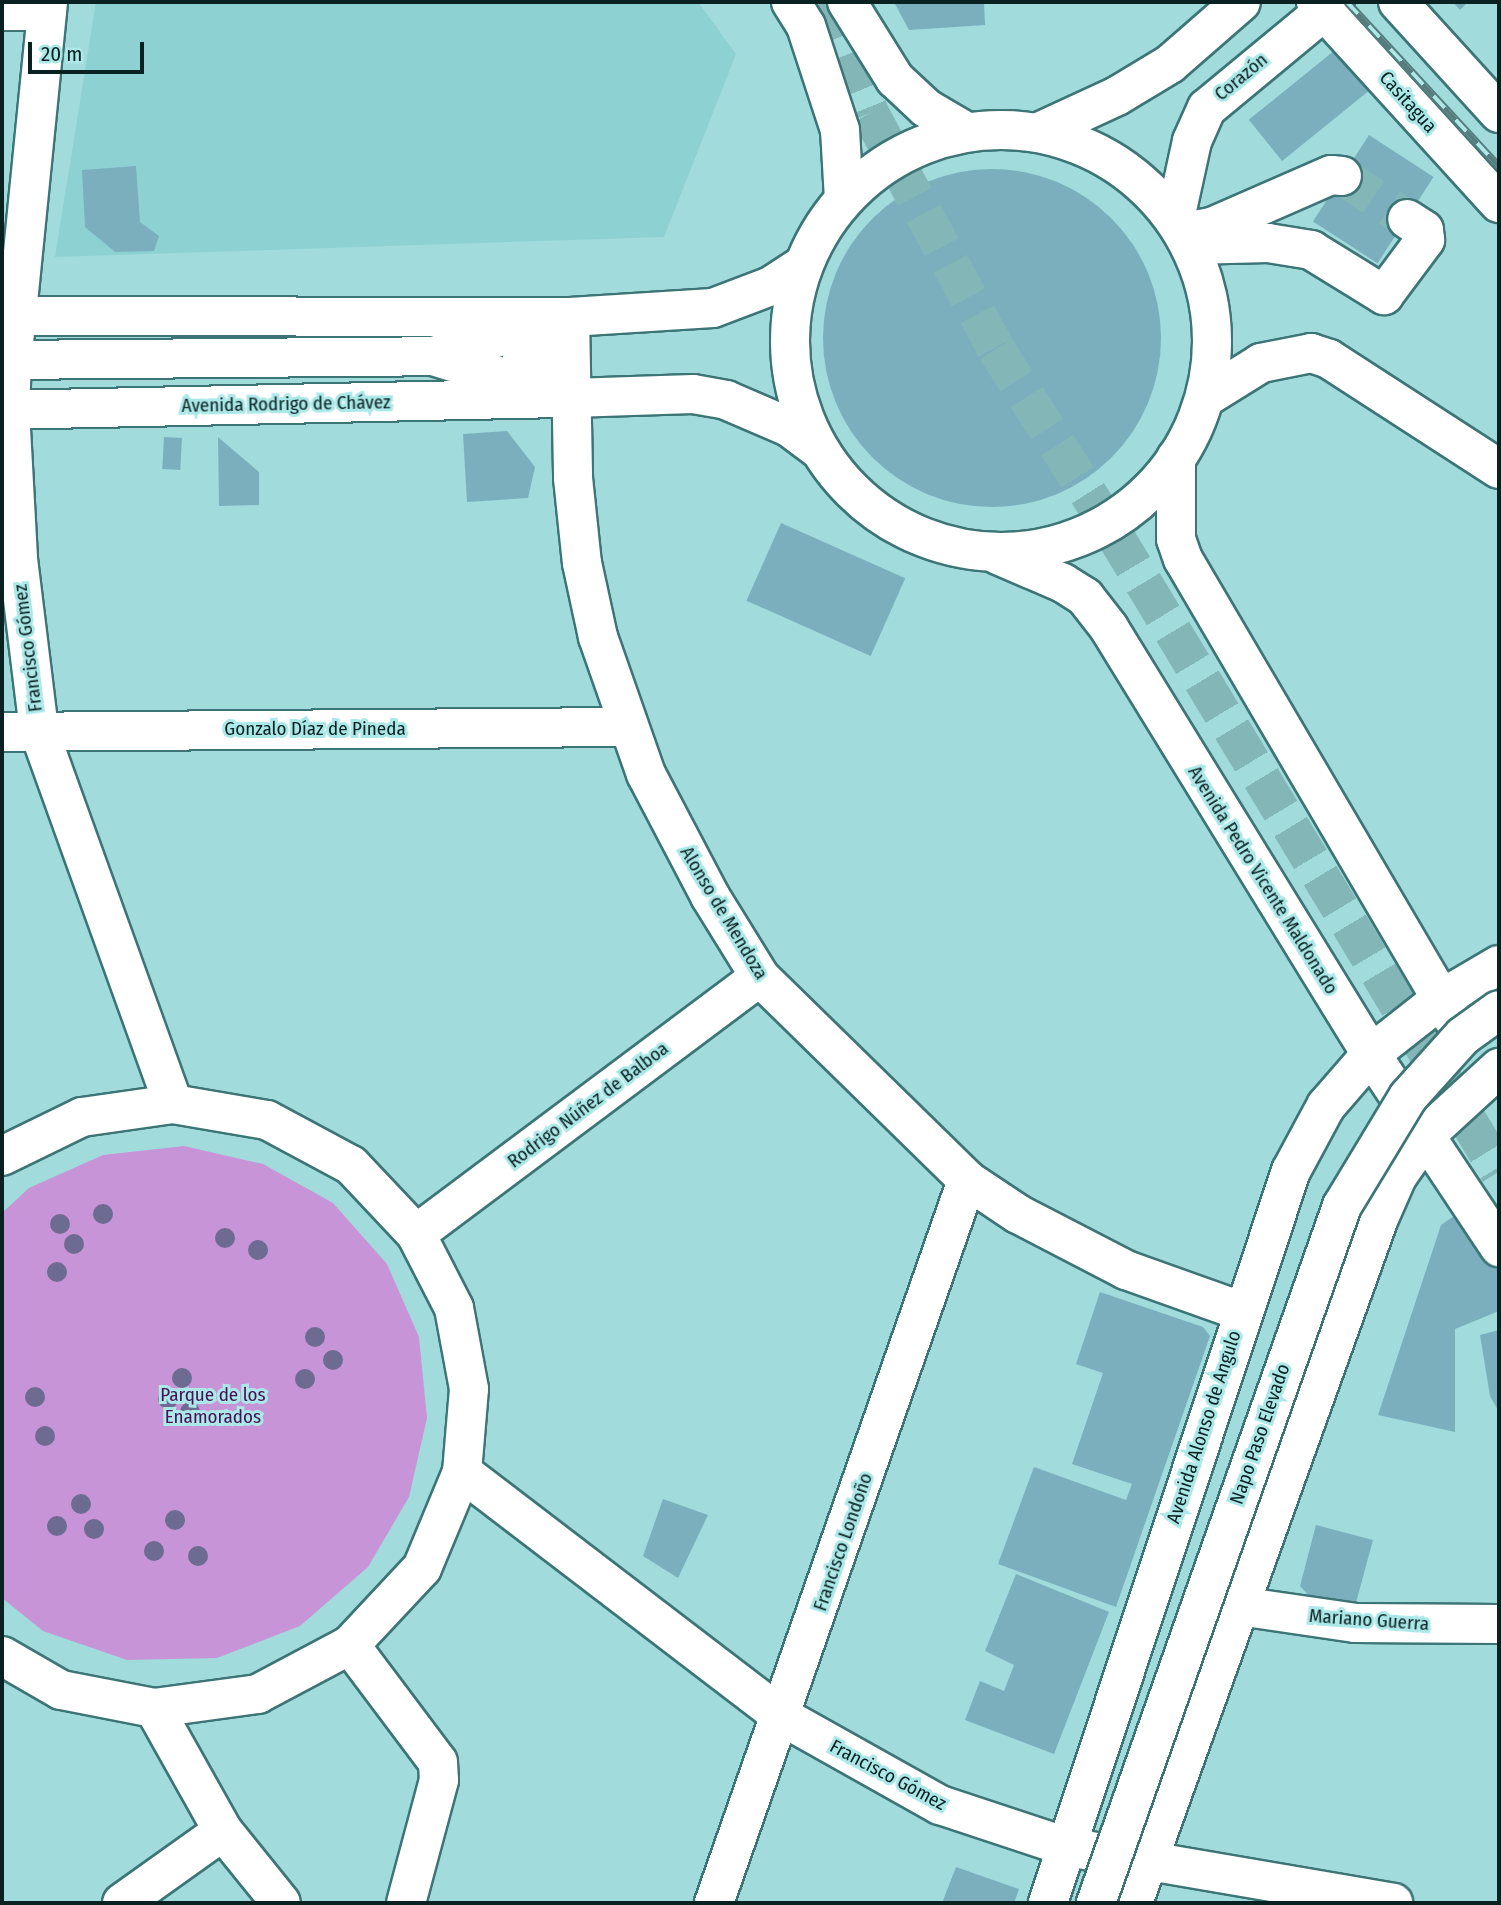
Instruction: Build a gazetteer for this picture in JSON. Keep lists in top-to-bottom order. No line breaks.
{"streets":{"street":["Corazón","Casitagua","Avenida Rodrigo de Chávez","Francisco Gómez","Gonzalo Díaz de Pineda","Avenida Pedro Vicente Maldonado","Alonso de Mendoza","Rodrigo Núñez de Balboa","Avenida Alonso de Angulo","Napo Paso Elevado","Francisco Londoño","Mariano Guerra"]},"crossings":[["Corazón","Casitagua"],["Avenida Rodrigo de Chávez","Francisco Gómez"],["Avenida Rodrigo de Chávez","Alonso de Mendoza"],["Francisco Gómez","Gonzalo Díaz de Pineda"],["Francisco Gómez","Avenida Alonso de Angulo"],["Francisco Gómez","Francisco Londoño"],["Gonzalo Díaz de Pineda","Alonso de Mendoza"],["Avenida Pedro Vicente Maldonado","Avenida Alonso de Angulo"],["Alonso de Mendoza","Rodrigo Núñez de Balboa"],["Alonso de Mendoza","Avenida Alonso de Angulo"],["Alonso de Mendoza","Francisco Londoño"]],"parks":["Parque de los Enamorados"],"scale_bar":"20 m"}
